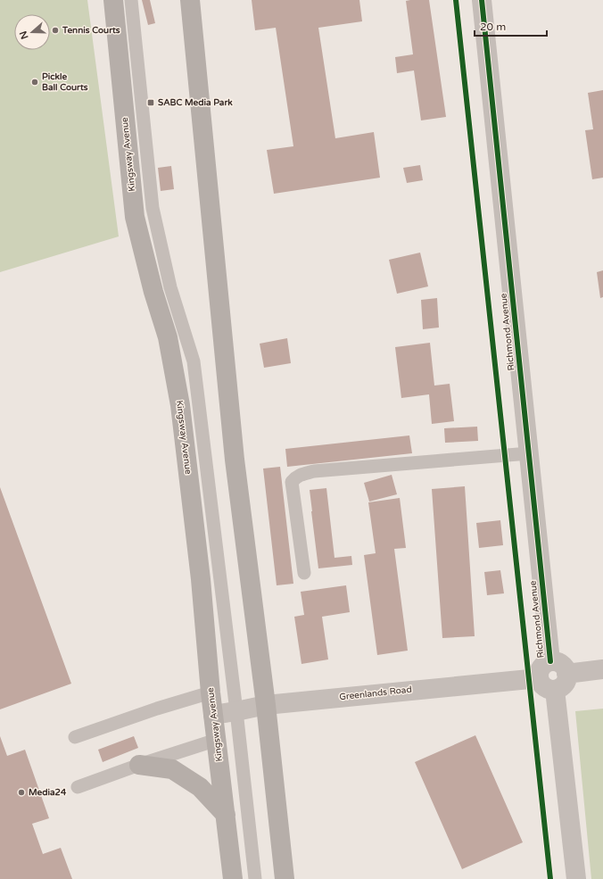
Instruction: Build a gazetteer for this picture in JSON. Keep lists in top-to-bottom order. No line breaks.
{"streets":{"main road":["Kingsway Avenue"],"street":["Richmond Avenue","Greenlands Road"]},"crossings":[["Kingsway Avenue","Greenlands Road"],["Richmond Avenue","Greenlands Road"]],"places":{"other":["Tennis Courts","Pickle Ball Courts","Media24"],"transit":["SABC Media Park"]},"scale_bar":"20 m","north":"left"}
